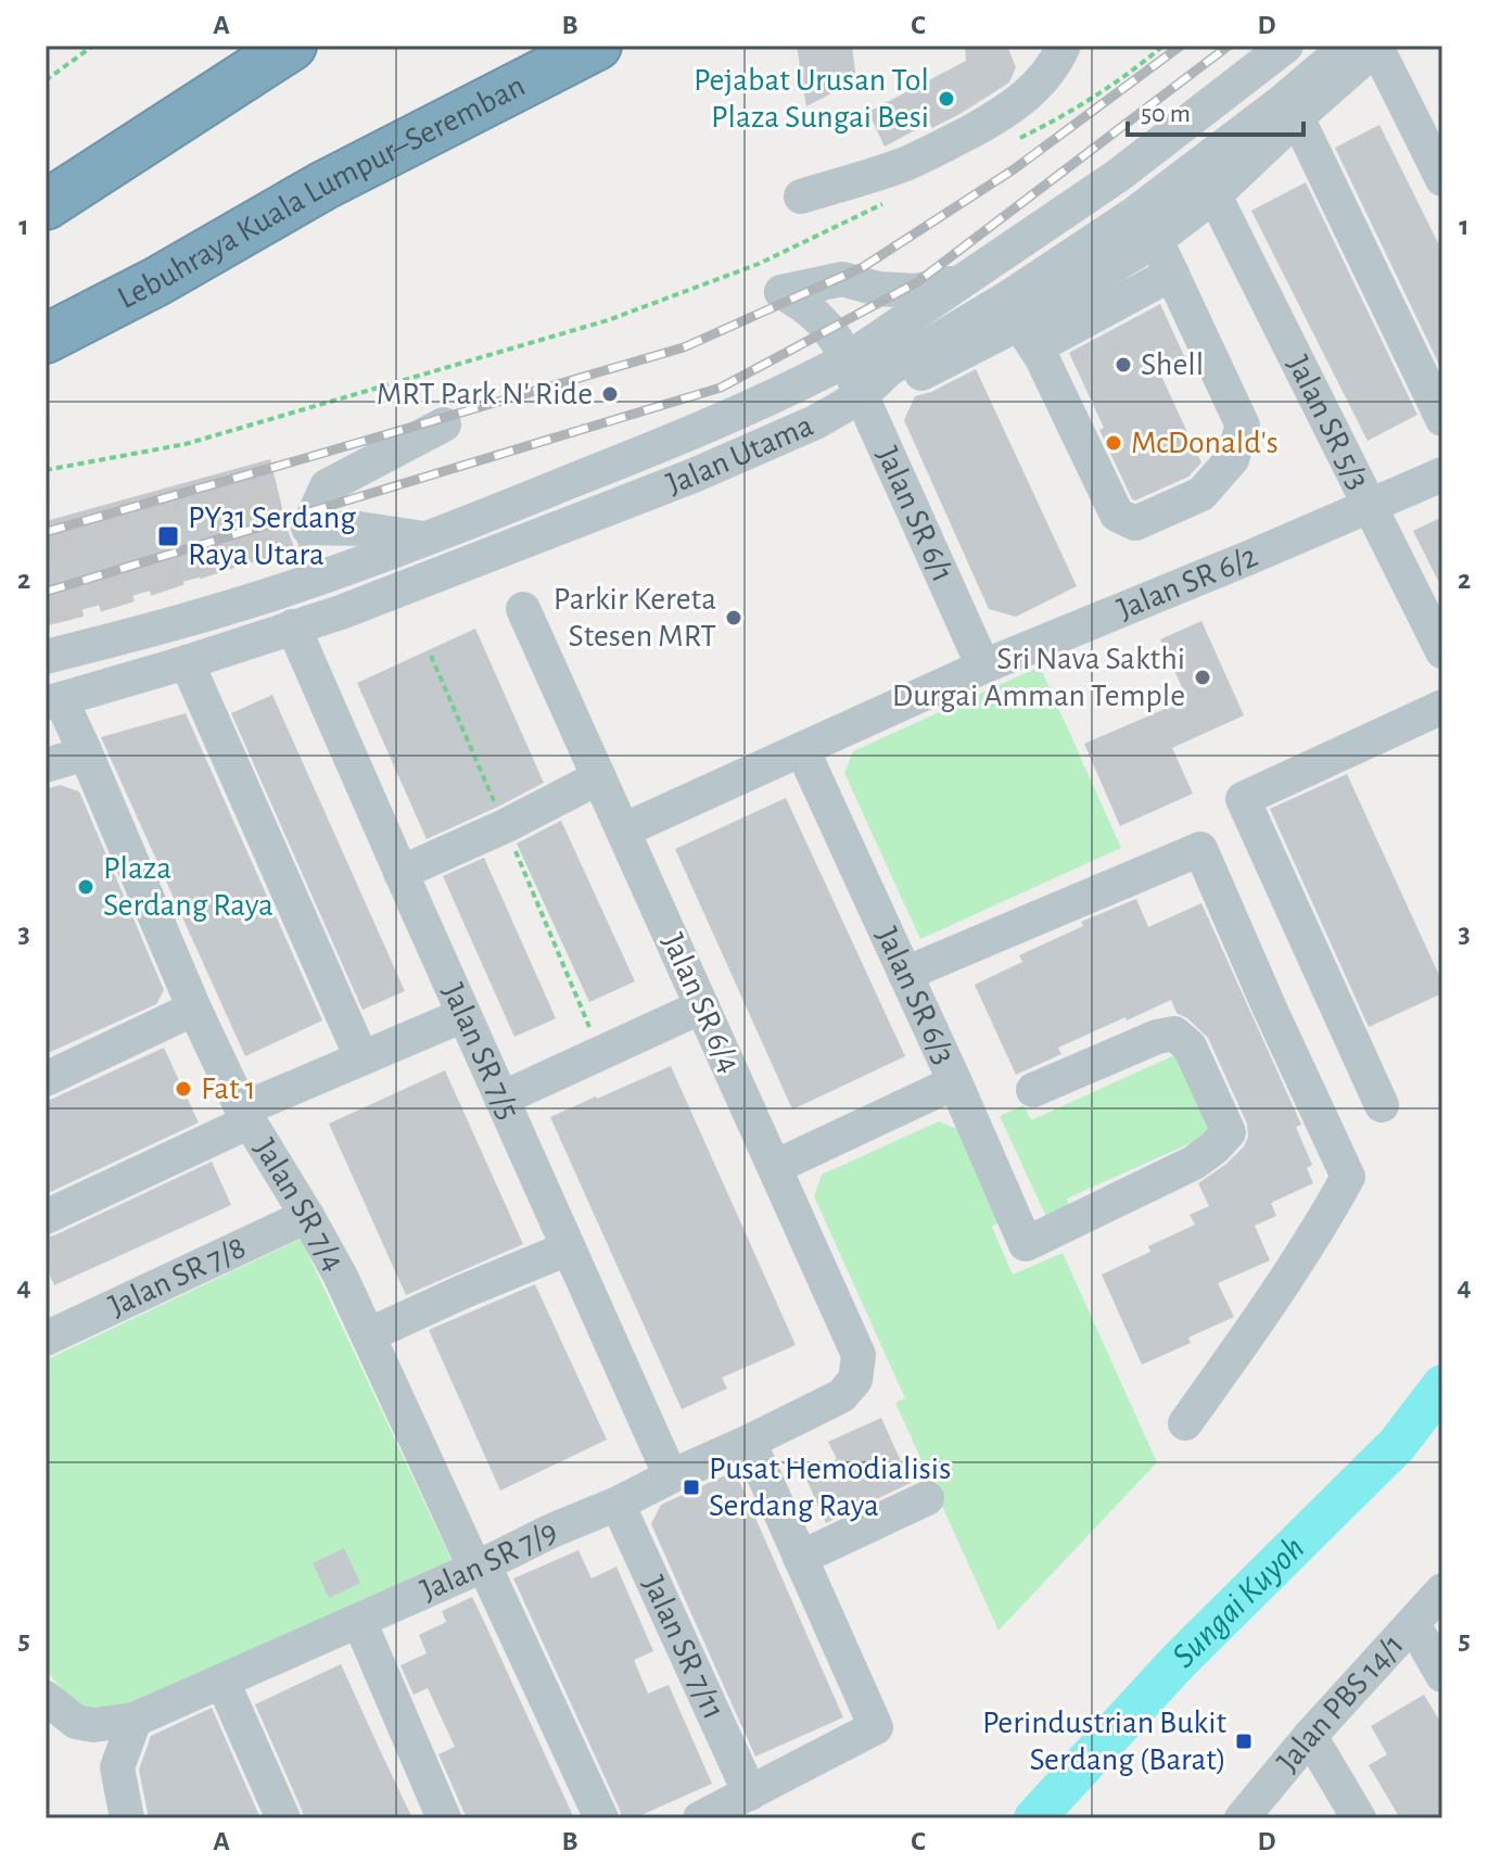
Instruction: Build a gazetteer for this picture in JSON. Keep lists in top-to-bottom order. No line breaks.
{"streets":{"highway":["Lebuhraya Kuala Lumpur–Seremban"],"street":["Jalan SR 5/3","Jalan Utama","Jalan SR 6/1","Jalan SR 6/2","Jalan SR 6/3","Jalan SR 6/4","Jalan SR 7/5","Jalan SR 7/4","Jalan SR 7/8","Jalan SR 7/9","Jalan SR 7/11","Jalan PBS 14/1"]},"crossings":[["Jalan SR 5/3","Jalan SR 6/2"],["Jalan Utama","Jalan SR 6/1"],["Jalan Utama","Jalan SR 7/5"],["Jalan Utama","Jalan SR 7/4"],["Jalan SR 6/1","Jalan SR 6/2"],["Jalan SR 6/2","Jalan SR 6/3"],["Jalan SR 6/2","Jalan SR 6/4"],["Jalan SR 6/4","Jalan SR 7/9"],["Jalan SR 7/5","Jalan SR 7/9"],["Jalan SR 7/4","Jalan SR 7/8"],["Jalan SR 7/4","Jalan SR 7/9"],["Jalan SR 7/9","Jalan SR 7/11"]],"water":["Sungai Kuyoh"],"places":{"other":["Pejabat Urusan Tol Plaza Sungai Besi","Shell","MRT Park N' Ride","McDonald's","Parkir Kereta Stesen MRT","Sri Nava Sakthi Durgai Amman Temple","Plaza Serdang Raya","Fat 1"],"transit":["PY31 Serdang Raya Utara","Pusat Hemodialisis Serdang Raya","Perindustrian Bukit Serdang (Barat)"]},"scale_bar":"50 m","grid":{"columns":["A","B","C","D"],"rows":["1","2","3","4","5"]}}
